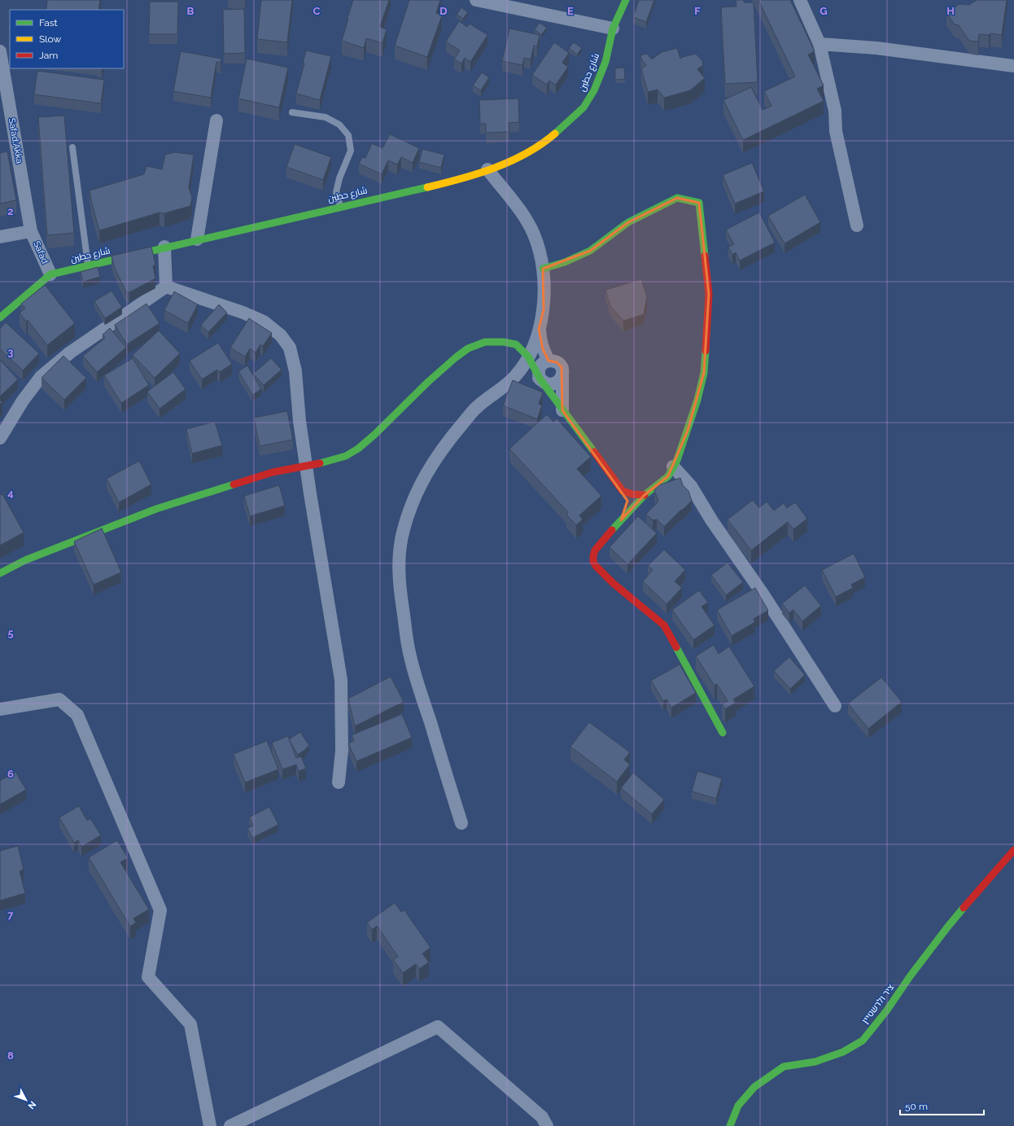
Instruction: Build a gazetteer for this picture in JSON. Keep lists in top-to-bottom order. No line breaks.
{"streets":{"street":["شارع حطين","Safad;Akka","Safad","ציר ולרשטיין"]},"crossings":[["شارع حطين","Safad"],["Safad;Akka","Safad"]],"legend":["Fast","Slow","Jam"],"scale_bar":"50 m","north":"bottom right","grid":{"columns":["B","C","D","E","F","G","H"],"rows":["2","3","4","5","6","7","8"]}}
